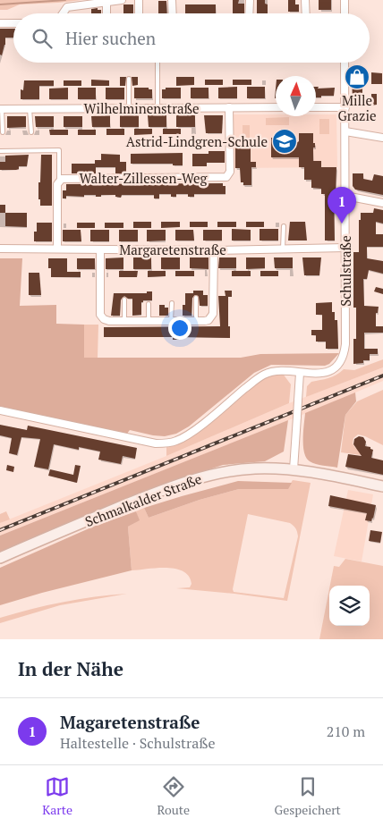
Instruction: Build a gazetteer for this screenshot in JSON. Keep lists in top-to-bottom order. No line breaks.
{"streets":{"main road":["Schmalkalder Straße"],"street":["Wilhelminenstraße","Walter-Zillessen-Weg","Margaretenstraße","Schulstraße"]},"crossings":[["Wilhelminenstraße","Walter-Zillessen-Weg"],["Margaretenstraße","Schulstraße"]],"places":{"shop":["Mille Grazie"],"school or university":["Astrid-Lindgren-Schule"]},"north":"top","page":{"search":"Hier suchen","pins":"1","heading":"In der Nähe","list":[{"mark":"1","name":"Magaretenstraße","note":"Haltestelle · Schulstraße","value":"210 m"}],"nav":["Karte","Route","Gespeichert"]}}
